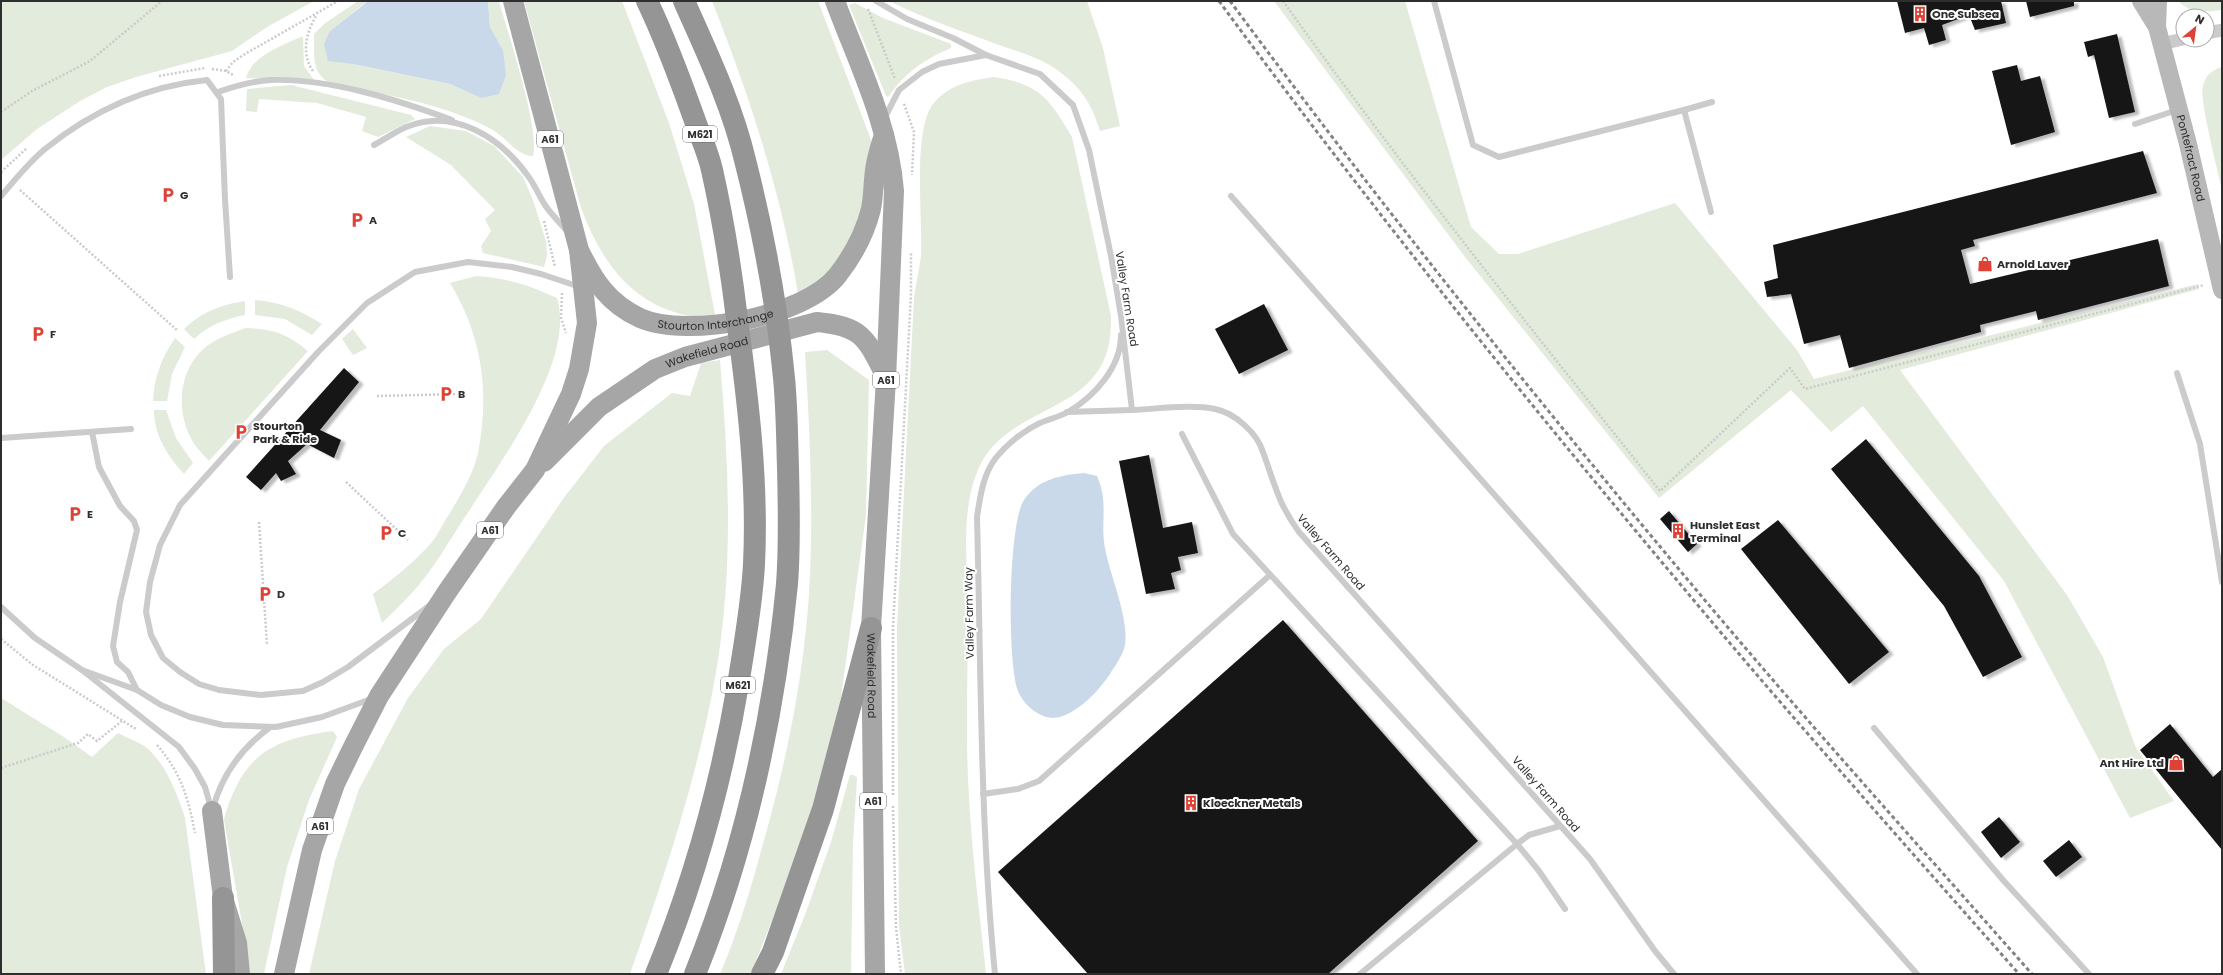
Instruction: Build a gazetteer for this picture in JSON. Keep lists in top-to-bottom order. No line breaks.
{"streets":{"highway":["M621"],"main road":["A61","Pontefract Road","Stourton Interchange","Wakefield Road"],"lane":["Valley Farm Road","Valley Farm Way"]},"crossings":[["A61","Stourton Interchange"],["A61","Wakefield Road"],["Valley Farm Road","Valley Farm Way"],["Stourton Interchange","Wakefield Road"]],"places":{"building":["One Subsea","Hunslet East Terminal","Kloeckner Metals"],"parking":["G","A","F","B","Stourton Park & Ride","E","C","D"],"shop":["Arnold Laver","Ant Hire Ltd"]},"north":"top right"}
